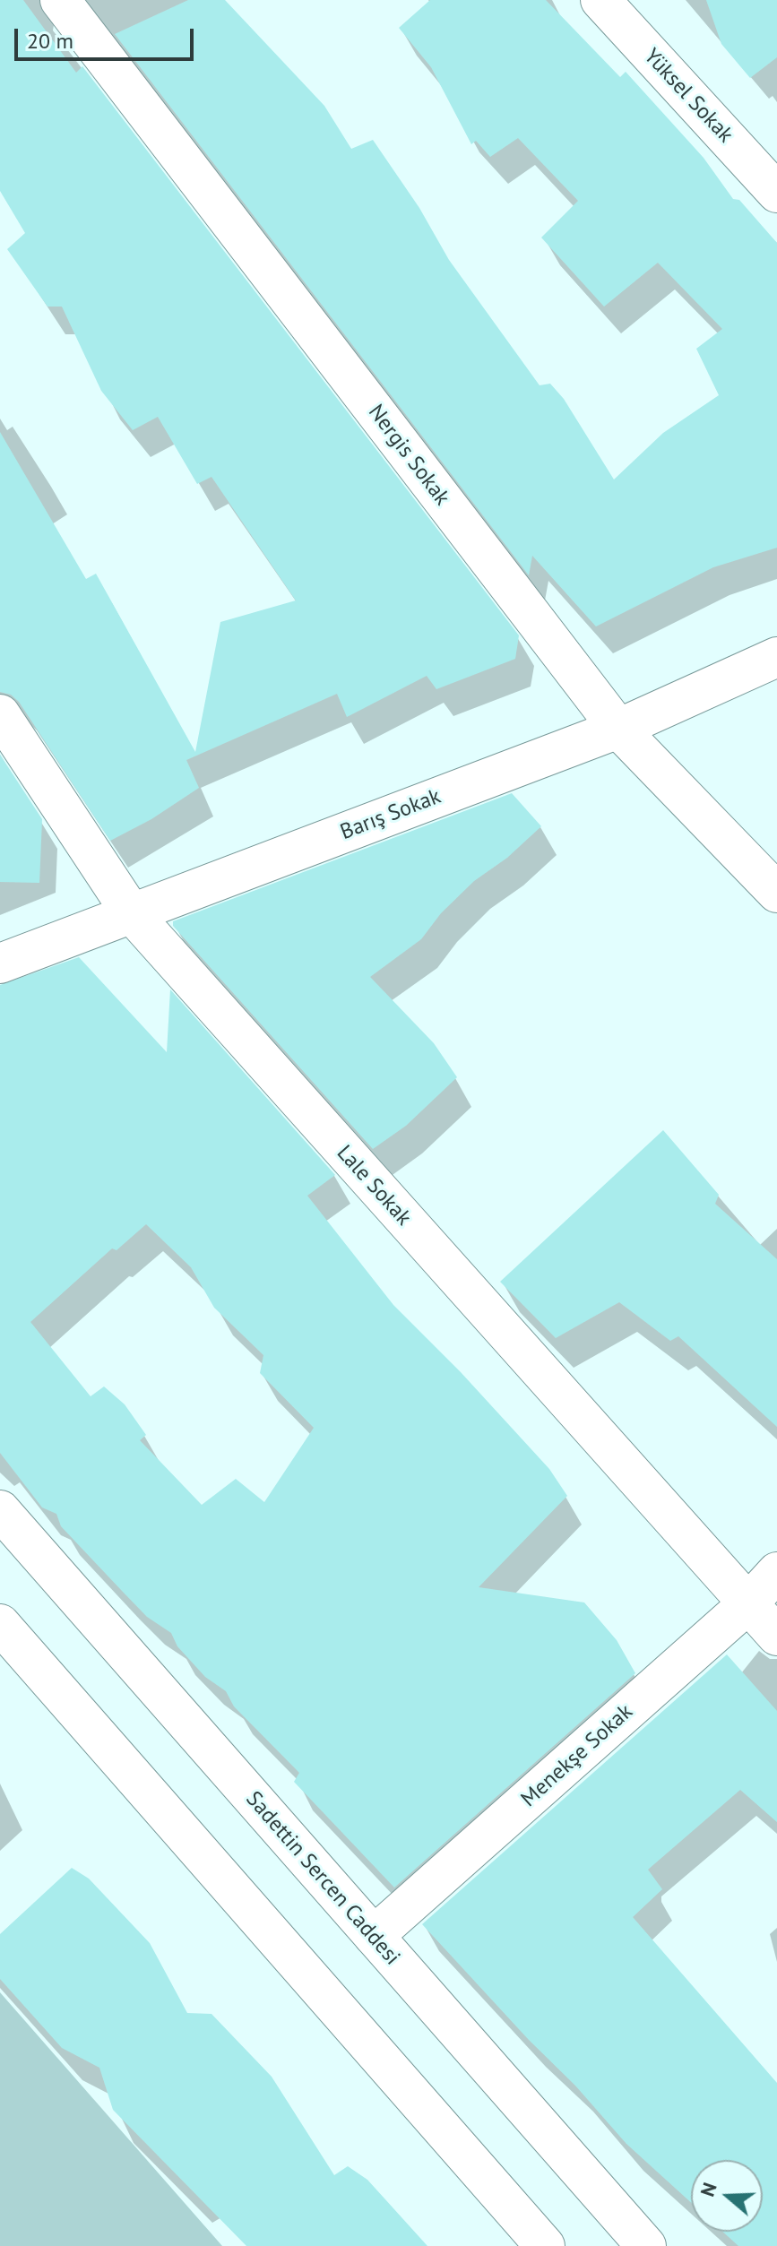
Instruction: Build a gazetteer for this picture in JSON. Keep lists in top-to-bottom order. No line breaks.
{"streets":{"street":["Yüksel Sokak","Nergis Sokak","Barış Sokak","Lale Sokak","Menekşe Sokak","Sadettin Sercen Caddesi"]},"crossings":[["Nergis Sokak","Barış Sokak"],["Barış Sokak","Lale Sokak"],["Lale Sokak","Menekşe Sokak"],["Menekşe Sokak","Sadettin Sercen Caddesi"]],"scale_bar":"20 m","north":"left"}
